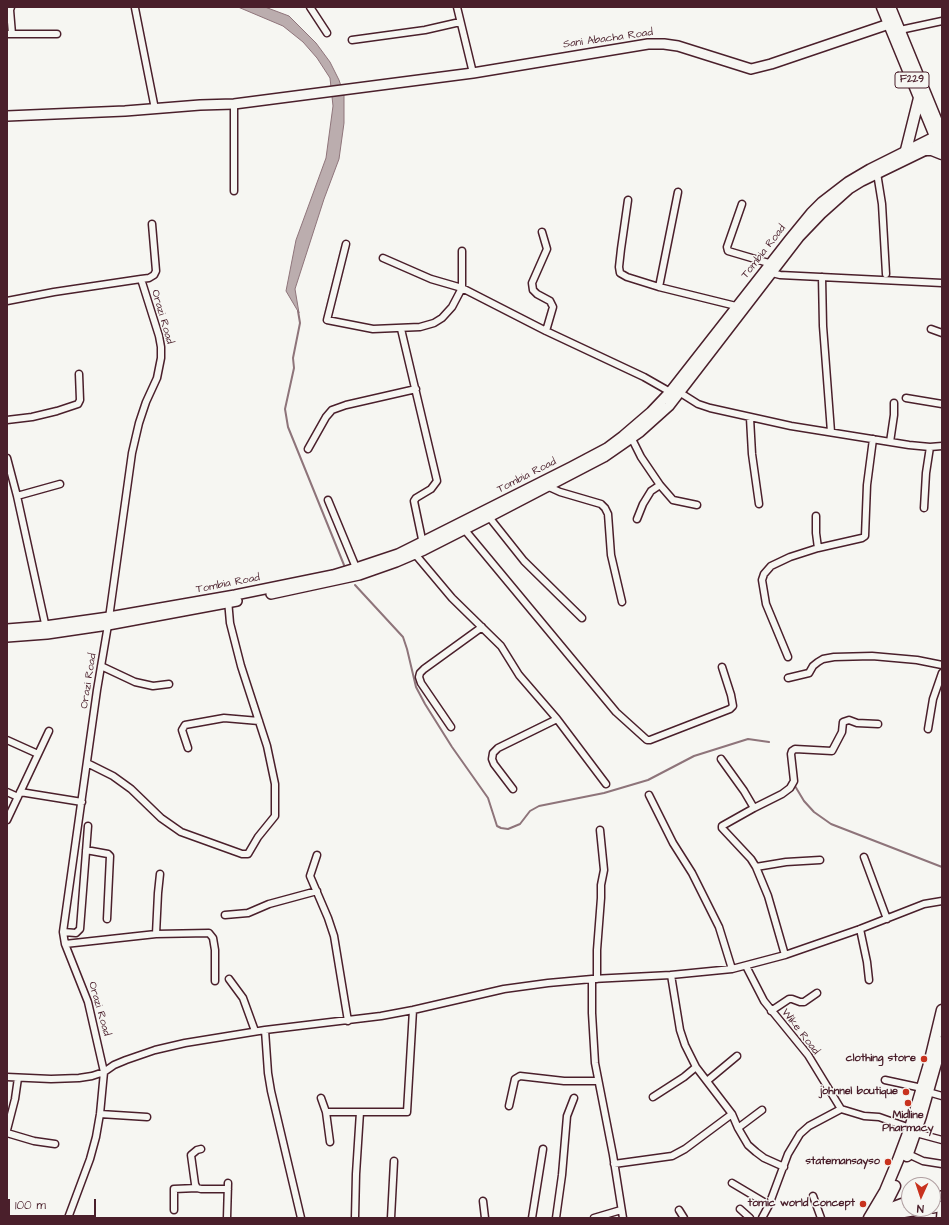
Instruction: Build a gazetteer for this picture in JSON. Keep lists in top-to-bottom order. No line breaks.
{"streets":{"main road":["Sani Abacha Road","F229","Tombia Road"],"street":["Orazi Road","Wike Road"]},"crossings":[["Sani Abacha Road","F229"],["F229","Tombia Road"],["Tombia Road","Orazi Road"]],"places":["clothing store","johnnel boutique","Midline Pharmacy","statemansayso","tomic world concept"],"scale_bar":"100 m","north":"bottom"}
